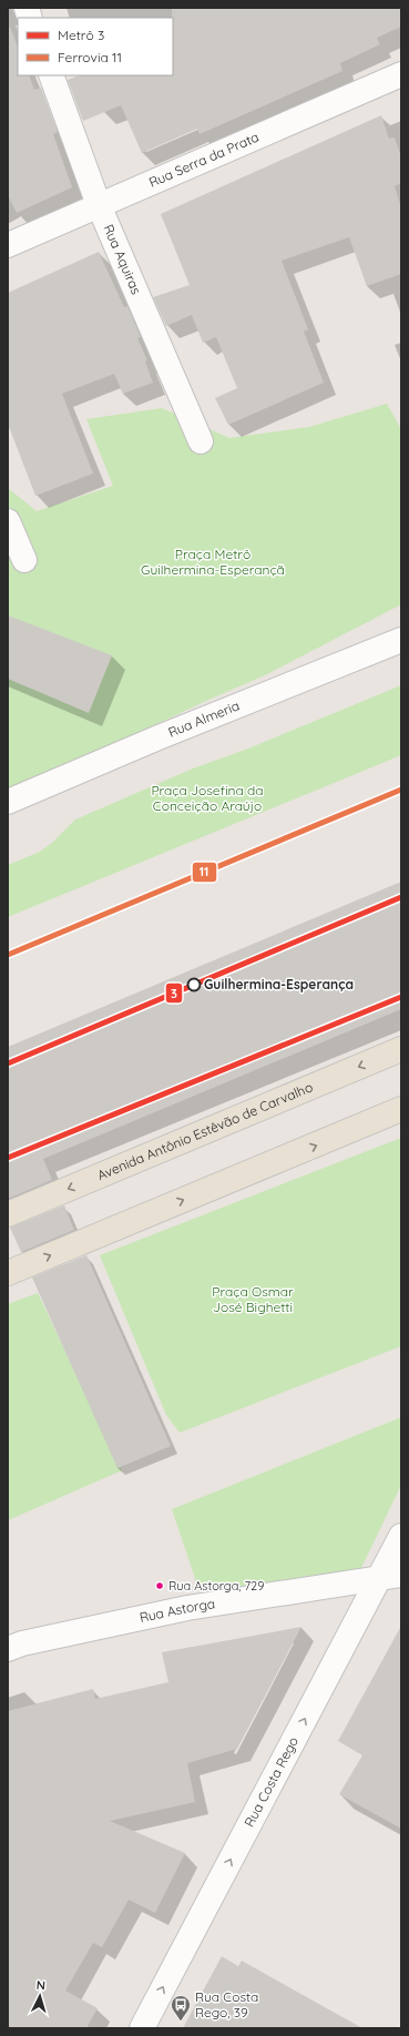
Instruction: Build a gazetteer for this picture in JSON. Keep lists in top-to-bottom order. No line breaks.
{"streets":{"highway":["Avenida Antônio Estêvão de Carvalho"],"street":["Rua Serra da Prata","Rua Aquiras","Rua Almeria","Rua Astorga","Rua Costa Rego"]},"crossings":[["Rua Serra da Prata","Rua Aquiras"],["Rua Astorga","Rua Costa Rego"]],"one_way":["Rua Costa Rego"],"parks":["Praça Metrô Guilhermina-Esperançã","Praça Josefina da Conceição Araújo","Praça Osmar José Bighetti"],"places":{"other":["Guilhermina-Esperança","Rua Astorga, 729"],"bus stop":["Rua Costa Rego, 39"]},"lines":["rail line 11","metro line 3"],"legend":["Metrô 3","Ferrovia 11"],"north":"top"}
